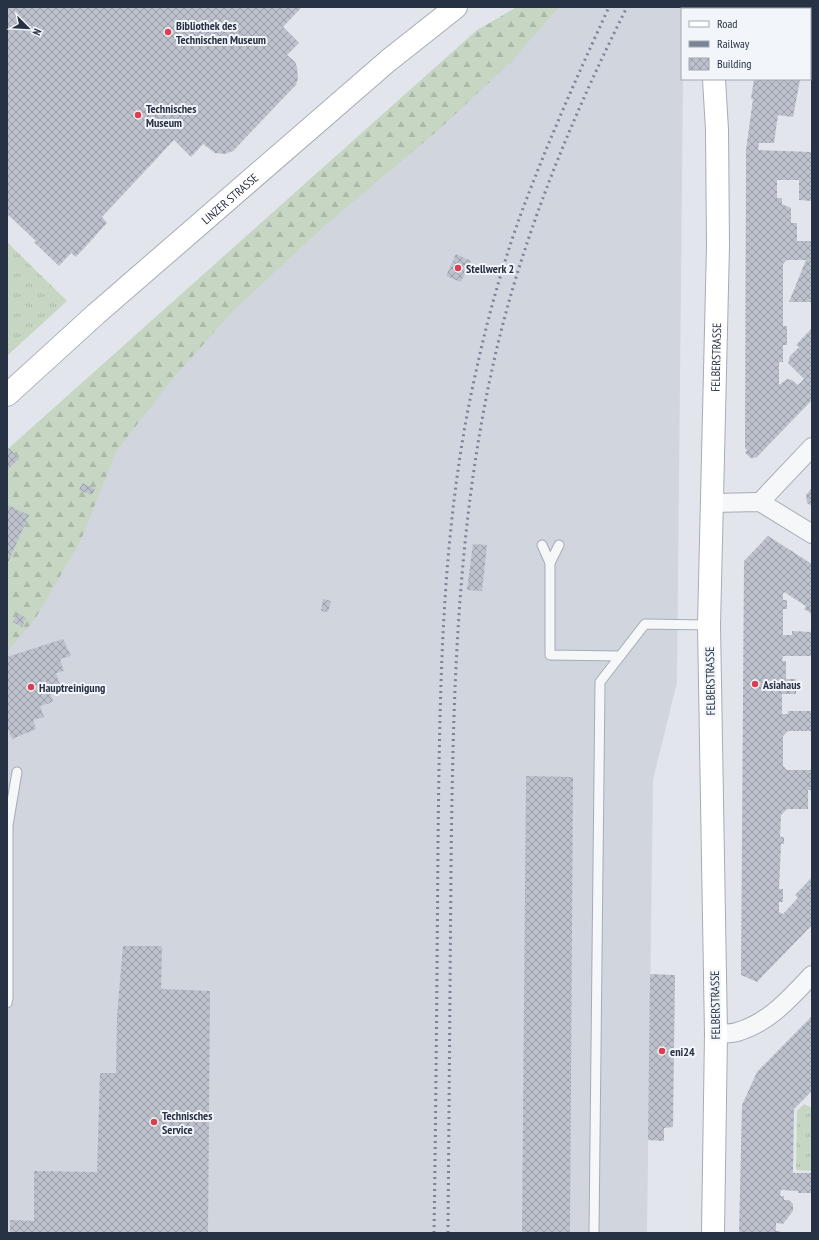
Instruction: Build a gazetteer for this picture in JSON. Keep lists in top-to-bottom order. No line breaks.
{"streets":{"main road":["LINZER STRASSE","FELBERSTRASSE"]},"places":["Bibliothek des Technischen Museum","Technisches Museum","Stellwerk 2","Asiahaus","Hauptreinigung","eni24","Technisches Service"],"legend":["Road","Railway","Building"],"north":"bottom right"}
